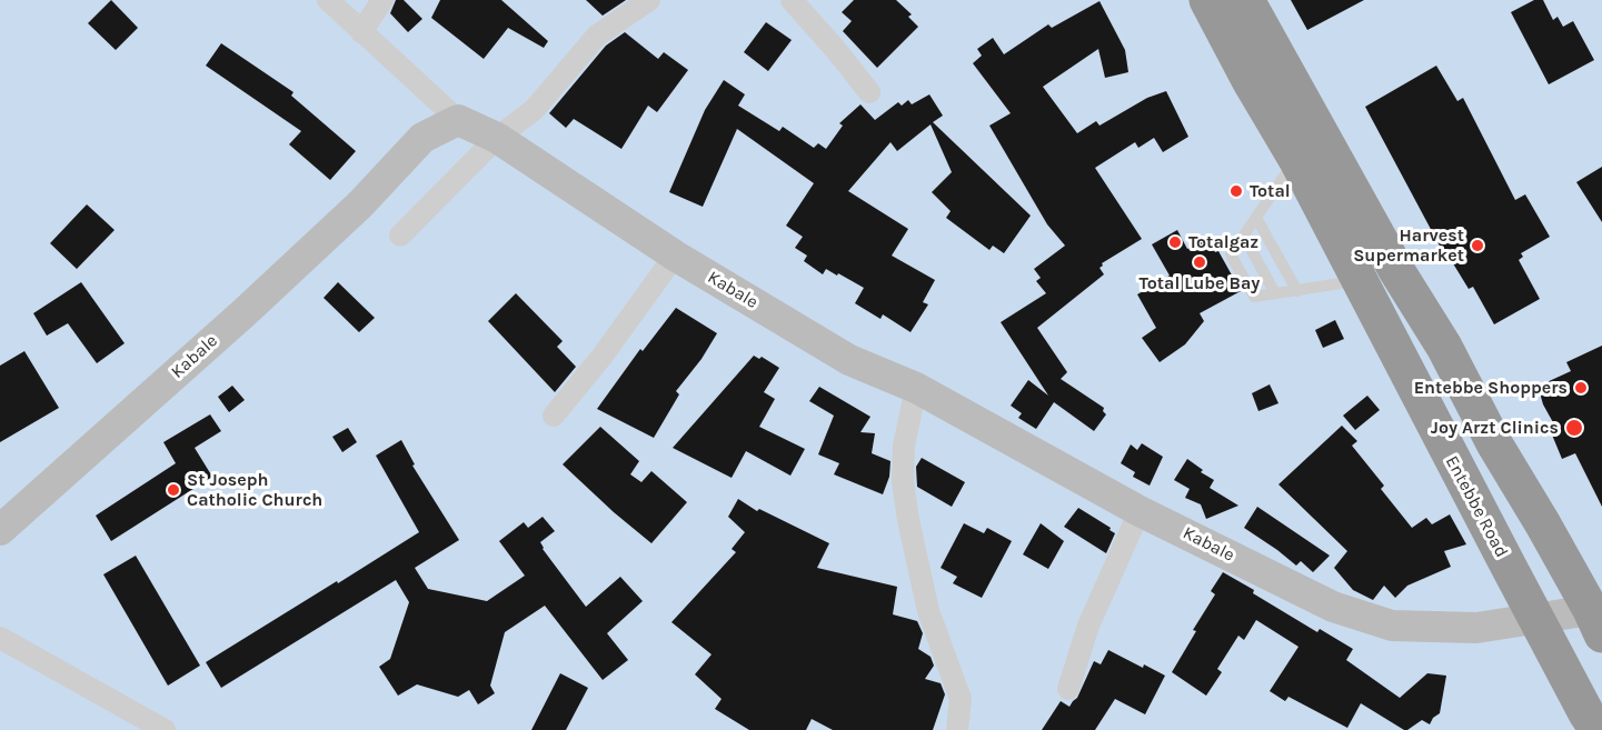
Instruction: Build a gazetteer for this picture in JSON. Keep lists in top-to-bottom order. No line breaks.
{"streets":{"highway":["Entebbe Road"],"street":["Kabale"]},"crossings":[["Kabale","Entebbe Road"]],"places":["Total","Totalgaz","Harvest Supermarket","Total Lube Bay","Entebbe Shoppers","Joy Arzt Clinics","St Joseph Catholic Church"]}
